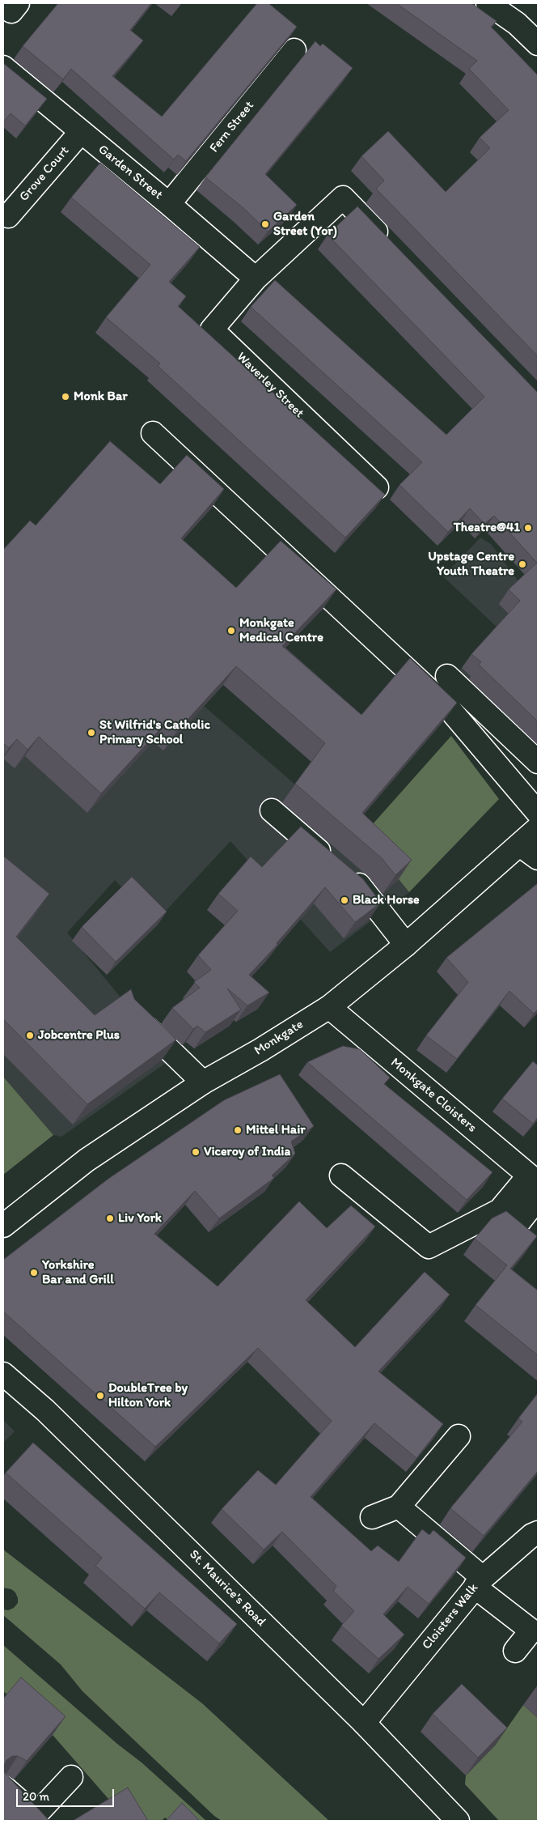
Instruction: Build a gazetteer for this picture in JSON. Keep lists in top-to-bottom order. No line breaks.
{"streets":{"street":["Fern Street","Garden Street","Grove Court","Waverley Street","Monkgate","Monkgate Cloisters","St. Maurice's Road","Cloisters Walk"]},"crossings":[["Fern Street","Garden Street"],["Garden Street","Grove Court"],["Garden Street","Waverley Street"],["Monkgate","Monkgate Cloisters"],["St. Maurice's Road","Cloisters Walk"]],"places":["Garden Street (Yor)","Monk Bar","Theatre@41","Upstage Centre Youth Theatre","Monkgate Medical Centre","St Wilfrid's Catholic Primary School","Black Horse","Jobcentre Plus","Mittel Hair","Viceroy of India","Liv York","Yorkshire Bar and Grill","DoubleTree by Hilton York"],"scale_bar":"20 m"}
